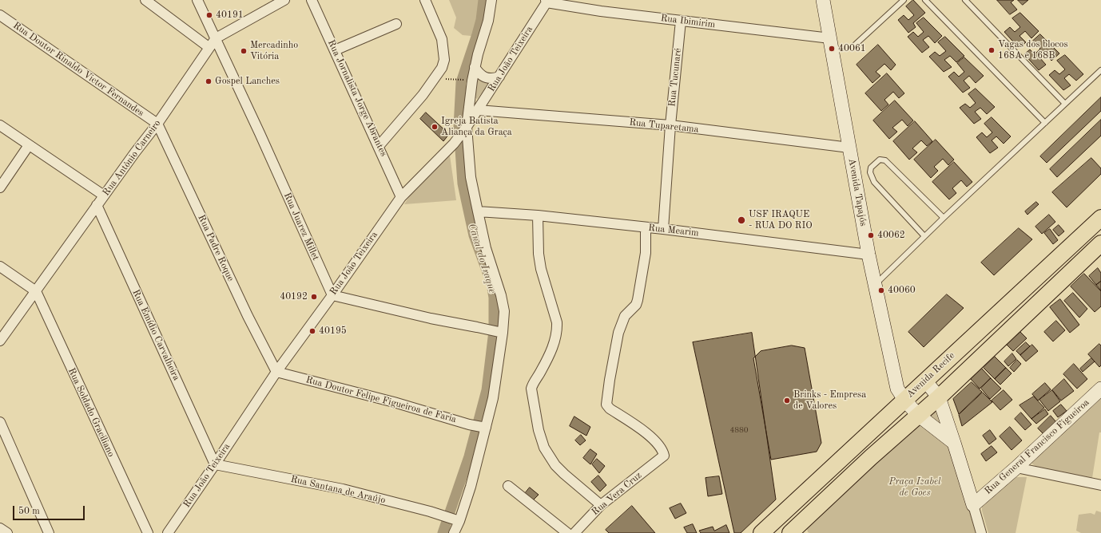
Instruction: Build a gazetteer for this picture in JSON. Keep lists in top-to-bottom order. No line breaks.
{"streets":{"main road":["Avenida Tapajós","Avenida Recife","Rua General Francisco Figueiroa"],"street":["Rua Ibimirim","Rua João Teixeira","Rua Doutor Rinaldo Victor Fernandes","Rua Tucunaré","Rua Jornalista Jorge Abrantes","Rua Tuparetama","Rua Antônio Carneiro","Rua Juarez Millet","Rua Mearim","Rua Padre Roque","Rua Emídio Carvalheira","Rua Doutor Felipe Figueiroa de Faria","Rua Soldado Graciliano","Rua Santana de Araújo","Rua Vera Cruz"]},"crossings":[["Rua Ibimirim","Rua João Teixeira"],["Rua Ibimirim","Rua Tucunaré"],["Rua Ibimirim","Avenida Tapajós"],["Rua João Teixeira","Rua Jornalista Jorge Abrantes"],["Rua João Teixeira","Rua Tuparetama"],["Rua João Teixeira","Rua Juarez Millet"],["Rua João Teixeira","Rua Padre Roque"],["Rua João Teixeira","Rua Emídio Carvalheira"],["Rua João Teixeira","Rua Doutor Felipe Figueiroa de Faria"],["Rua João Teixeira","Rua Santana de Araújo"],["Rua Doutor Rinaldo Victor Fernandes","Rua Antônio Carneiro"],["Rua Doutor Rinaldo Victor Fernandes","Rua Padre Roque"],["Rua Tucunaré","Rua Tuparetama"],["Rua Tucunaré","Rua Mearim"],["Rua Tuparetama","Avenida Tapajós"],["Rua Antônio Carneiro","Rua Juarez Millet"],["Rua Antônio Carneiro","Rua Padre Roque"],["Rua Antônio Carneiro","Rua Emídio Carvalheira"],["Rua Antônio Carneiro","Rua Soldado Graciliano"],["Avenida Tapajós","Rua Mearim"],["Avenida Tapajós","Avenida Recife"],["Rua Mearim","Rua Vera Cruz"],["Rua Padre Roque","Rua Doutor Felipe Figueiroa de Faria"],["Rua Emídio Carvalheira","Rua Santana de Araújo"]],"water":["Canal do Iraque"],"parks":["Praça Izabel de Goes"],"places":["40191","40061","Vagas dos blocos 168A e 168B","Mercadinho Vitória","Gospel Lanches","Igreja Batista Aliança da Graça","USF IRAQUE - RUA DO RIO","40062","40060","40192","40195","Brinks - Empresa de Valores"],"house_numbers":["4880"],"scale_bar":"50 m"}
